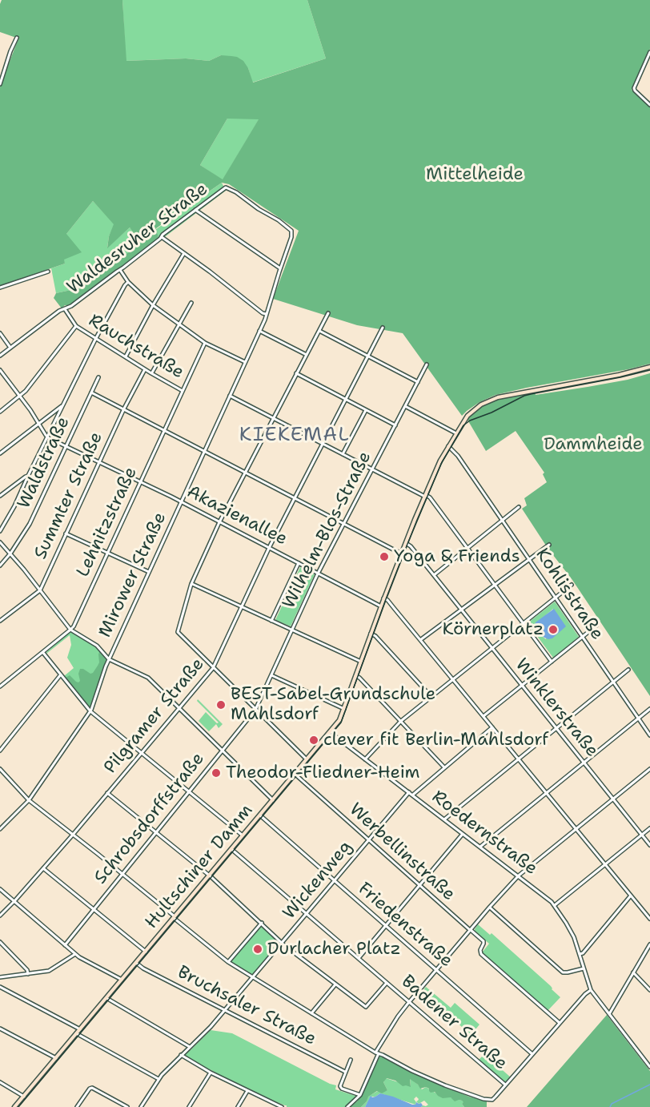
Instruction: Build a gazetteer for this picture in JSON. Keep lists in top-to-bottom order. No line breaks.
{"streets":{"main road":["Hultschiner Damm"],"street":["Waldesruher Straße","Rauchstraße","Waldstraße","Summter Straße","Akazienallee","Lehnitzstraße","Wilhelm-Blos-Straße","Mirower Straße","Kohlisstraße","Winklerstraße","Pilgramer Straße","Schrobsdorffstraße","Roedernstraße","Werbellinstraße","Wickenweg","Friedenstraße","Bruchsaler Straße","Badener Straße"]},"crossings":[["Waldesruher Straße","Rauchstraße"],["Waldesruher Straße","Mirower Straße"],["Rauchstraße","Summter Straße"],["Rauchstraße","Lehnitzstraße"],["Waldstraße","Akazienallee"],["Summter Straße","Akazienallee"],["Akazienallee","Lehnitzstraße"],["Akazienallee","Wilhelm-Blos-Straße"],["Akazienallee","Mirower Straße"],["Akazienallee","Pilgramer Straße"],["Akazienallee","Hultschiner Damm"],["Wilhelm-Blos-Straße","Schrobsdorffstraße"],["Kohlisstraße","Hultschiner Damm"],["Winklerstraße","Hultschiner Damm"],["Roedernstraße","Hultschiner Damm"],["Roedernstraße","Wickenweg"],["Werbellinstraße","Hultschiner Damm"],["Werbellinstraße","Wickenweg"],["Hultschiner Damm","Friedenstraße"],["Hultschiner Damm","Bruchsaler Straße"],["Hultschiner Damm","Badener Straße"],["Wickenweg","Friedenstraße"],["Wickenweg","Bruchsaler Straße"],["Wickenweg","Badener Straße"]],"districts":["KIEKEMAL"],"parks":["Mittelheide","Dammheide"],"places":["Yoga & Friends","Körnerplatz","BEST-Sabel-Grundschule Mahlsdorf","clever fit Berlin-Mahlsdorf","Theodor-Fliedner-Heim","Durlacher Platz"]}
